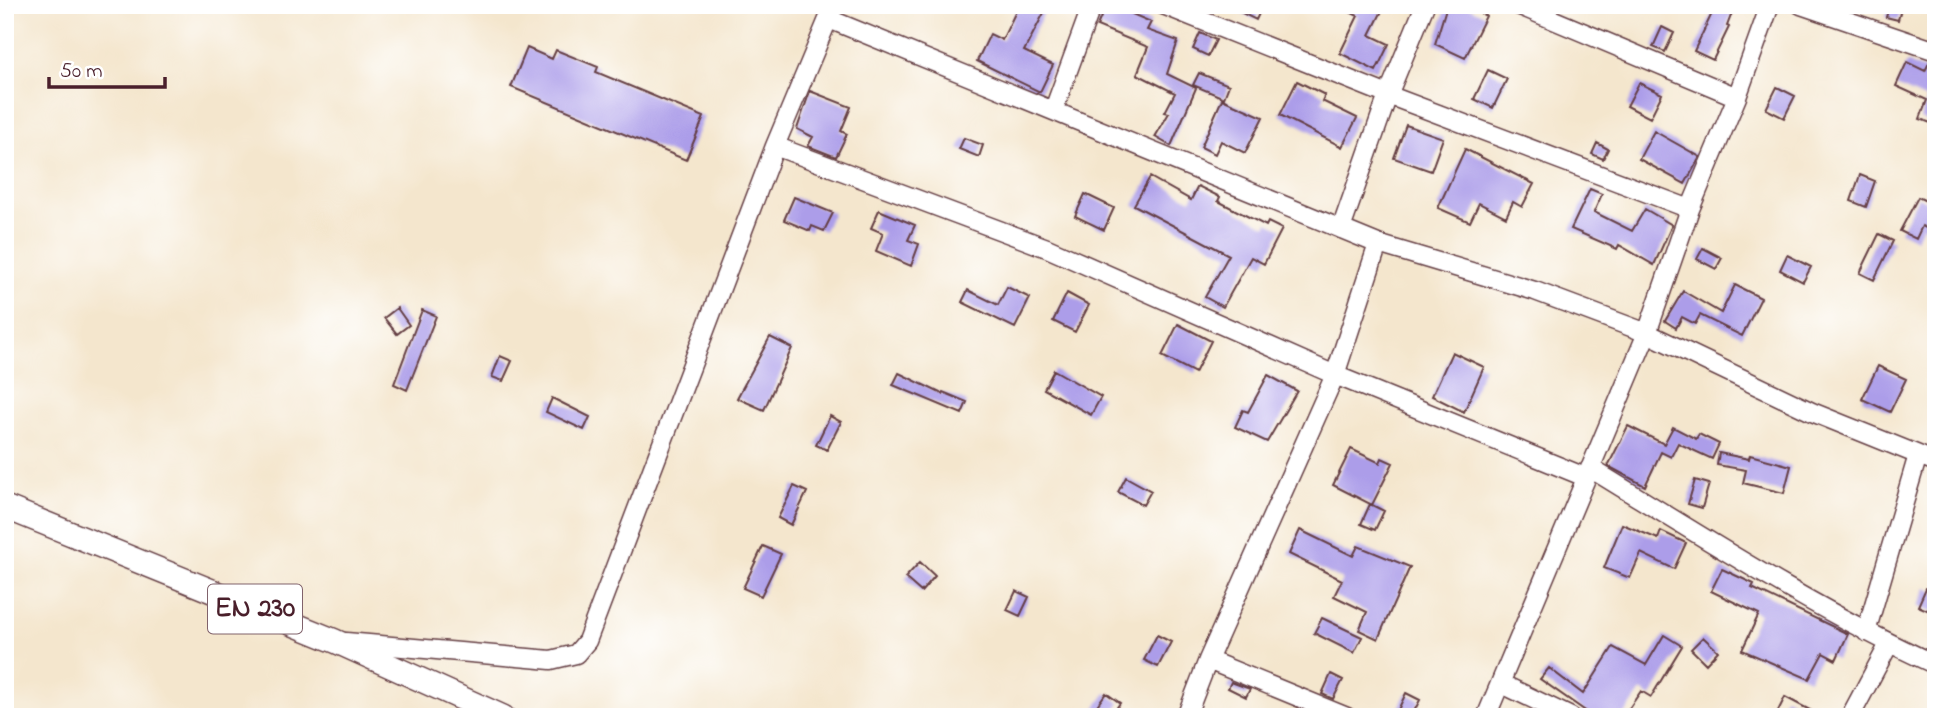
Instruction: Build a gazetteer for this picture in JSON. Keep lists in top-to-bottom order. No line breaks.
{"streets":{"main road":["EN 230"]},"scale_bar":"50 m"}
